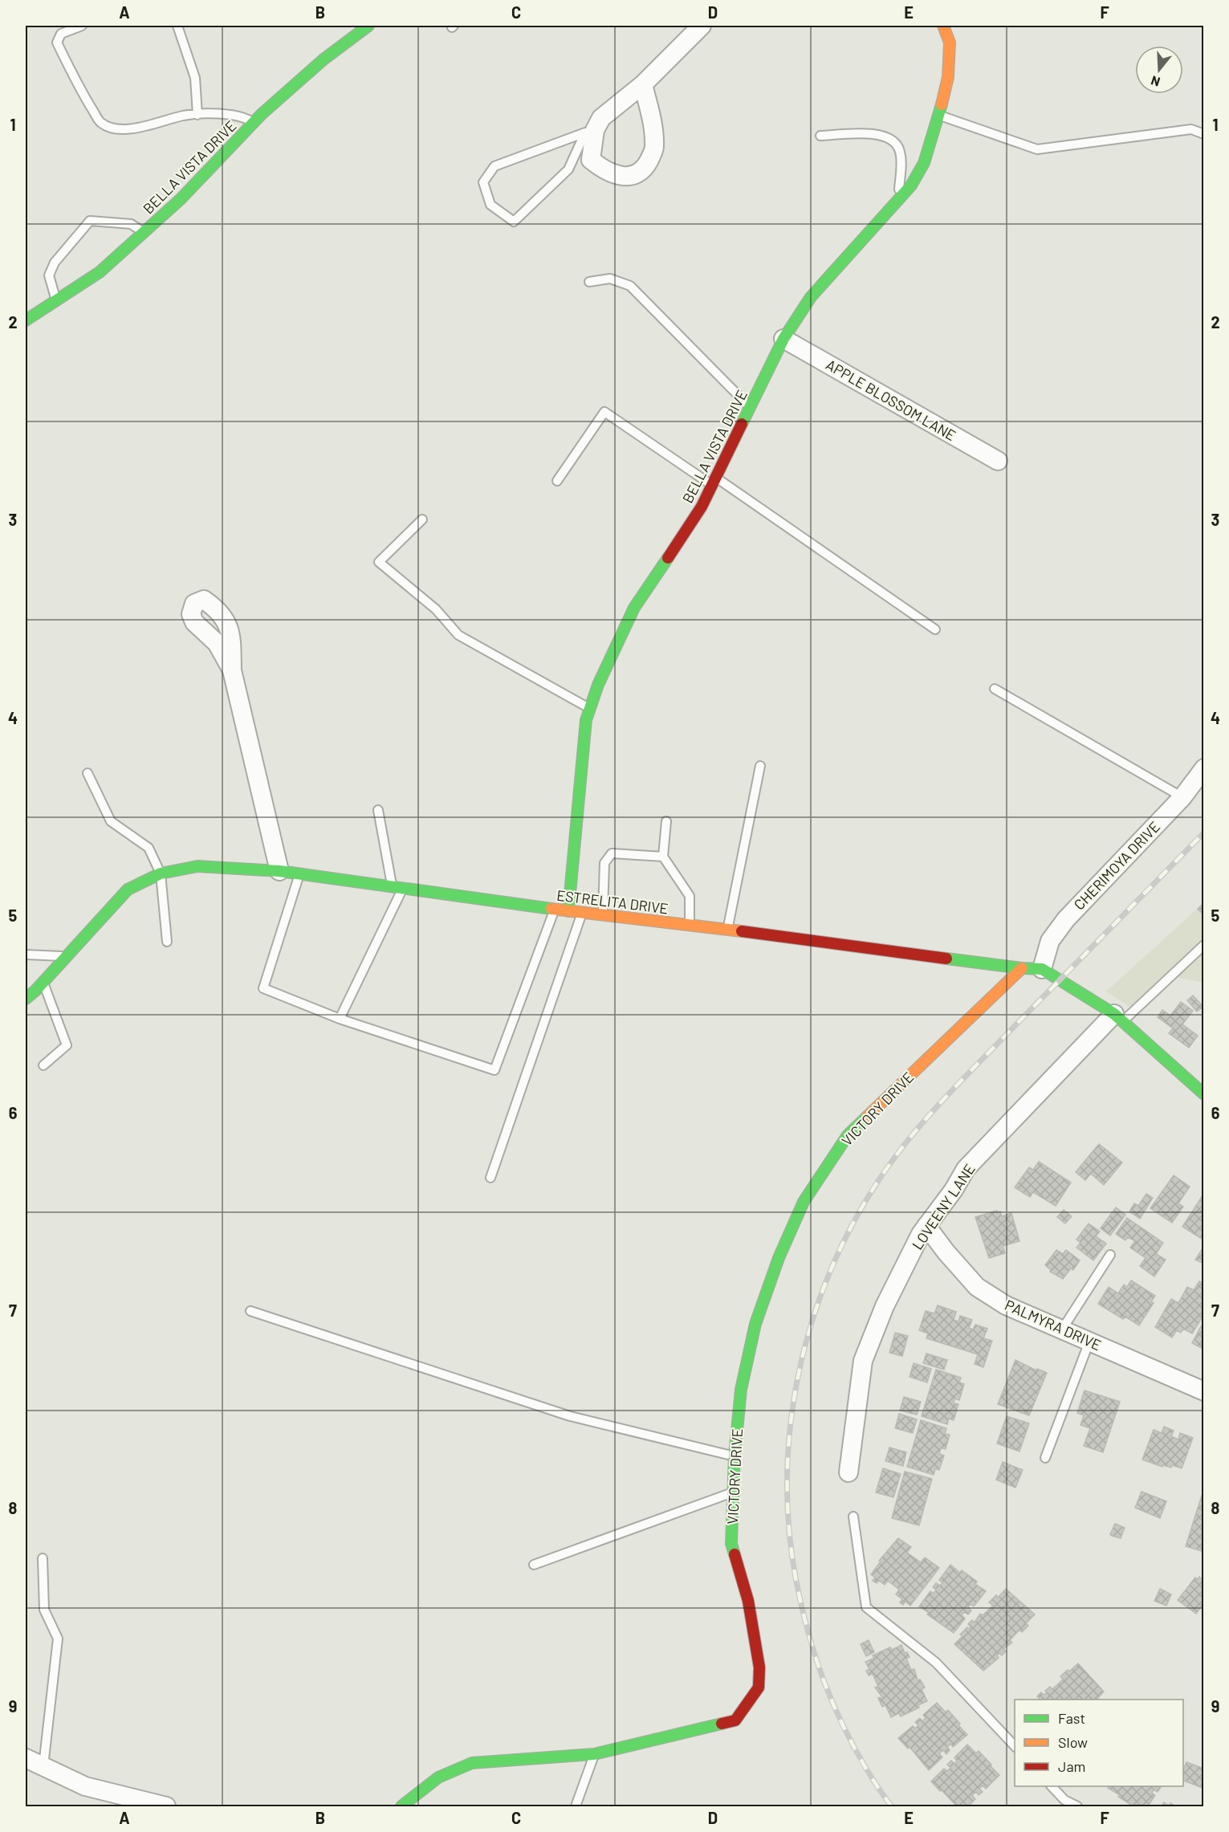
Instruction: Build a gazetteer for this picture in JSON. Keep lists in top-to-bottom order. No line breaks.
{"streets":{"street":["BELLA VISTA DRIVE","APPLE BLOSSOM LANE","CHERIMOYA DRIVE","ESTRELITA DRIVE","VICTORY DRIVE","LOVEENY LANE","PALMYRA DRIVE"]},"crossings":[["BELLA VISTA DRIVE","APPLE BLOSSOM LANE"],["BELLA VISTA DRIVE","ESTRELITA DRIVE"],["CHERIMOYA DRIVE","ESTRELITA DRIVE"],["ESTRELITA DRIVE","VICTORY DRIVE"],["ESTRELITA DRIVE","LOVEENY LANE"],["LOVEENY LANE","PALMYRA DRIVE"]],"legend":["Fast","Slow","Jam"],"north":"bottom","grid":{"columns":["A","B","C","D","E","F"],"rows":["1","2","3","4","5","6","7","8","9"]}}
